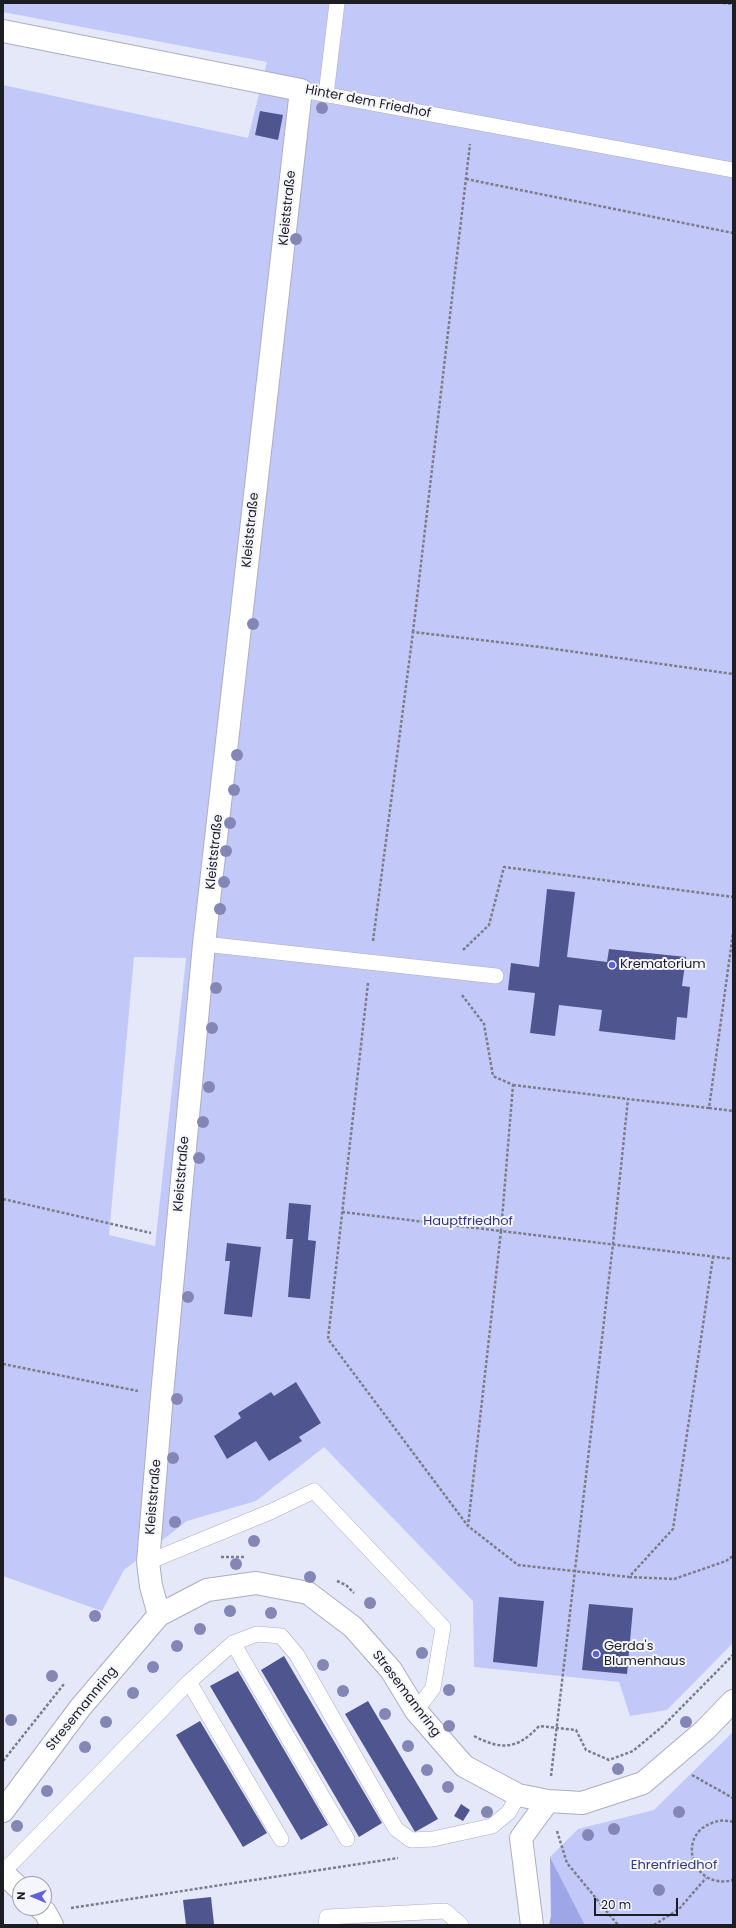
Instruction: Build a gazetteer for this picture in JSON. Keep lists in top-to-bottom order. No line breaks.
{"streets":{"street":["Hinter dem Friedhof","Kleiststraße","Stresemannring"]},"crossings":[["Hinter dem Friedhof","Kleiststraße"],["Kleiststraße","Stresemannring"]],"parks":["Hauptfriedhof","Ehrenfriedhof"],"places":["Krematorium","Gerda's Blumenhaus"],"scale_bar":"20 m","north":"left"}
